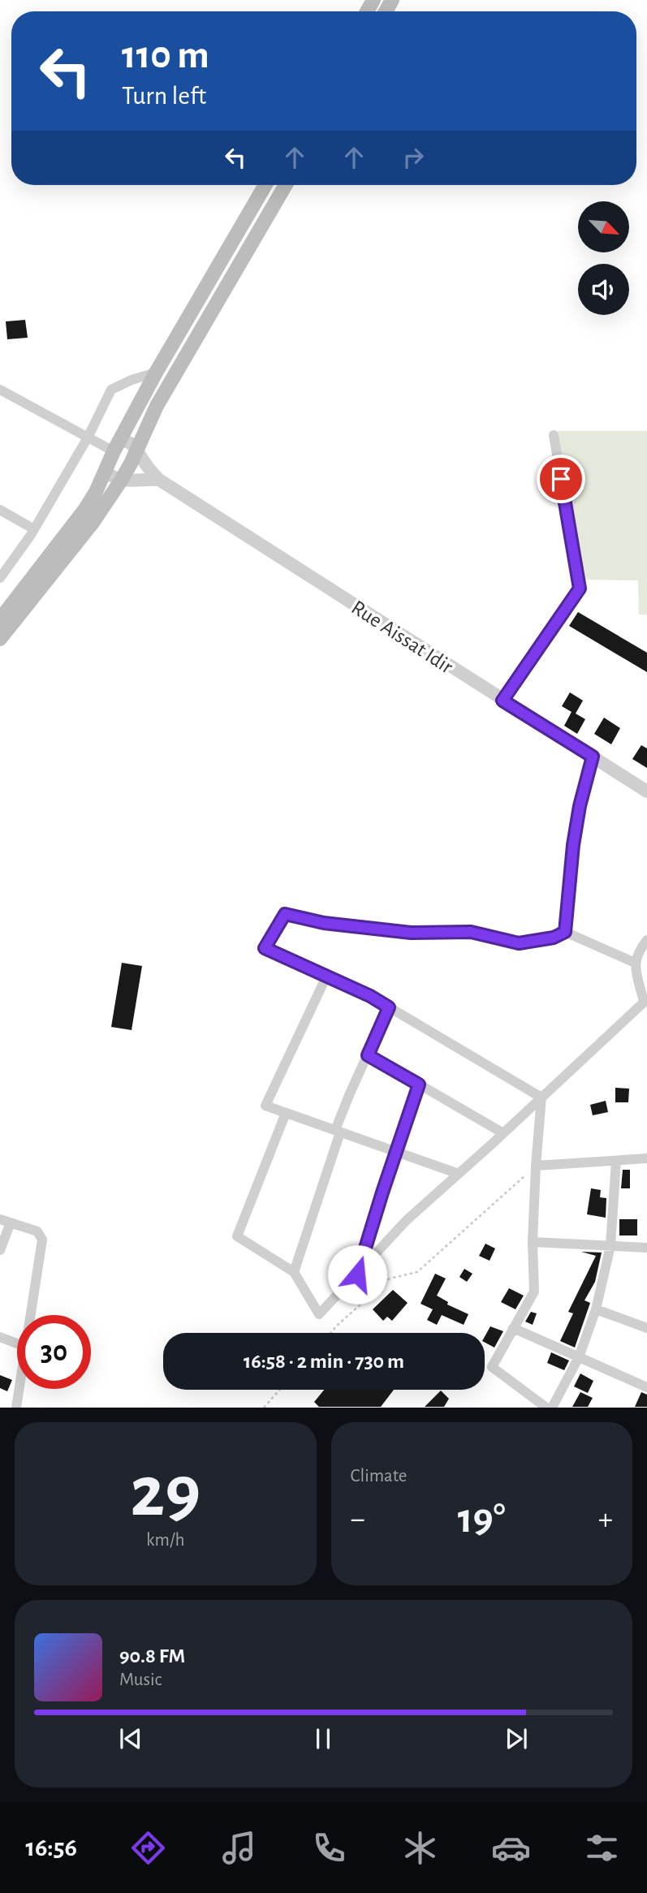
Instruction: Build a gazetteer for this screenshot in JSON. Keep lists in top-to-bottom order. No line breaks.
{"streets":{"street":["Rue Aissat Idir"]},"north":"bottom right","page":{"turn":["110 m","Turn left"],"limit":"30","trip":"16:58 · 2 min · 730 m","tile":[["29","km/h"],"Climate"],"heat":["−","19°","+"],"song":["90.8 FM","Music"],"tabs":"16:56"}}
